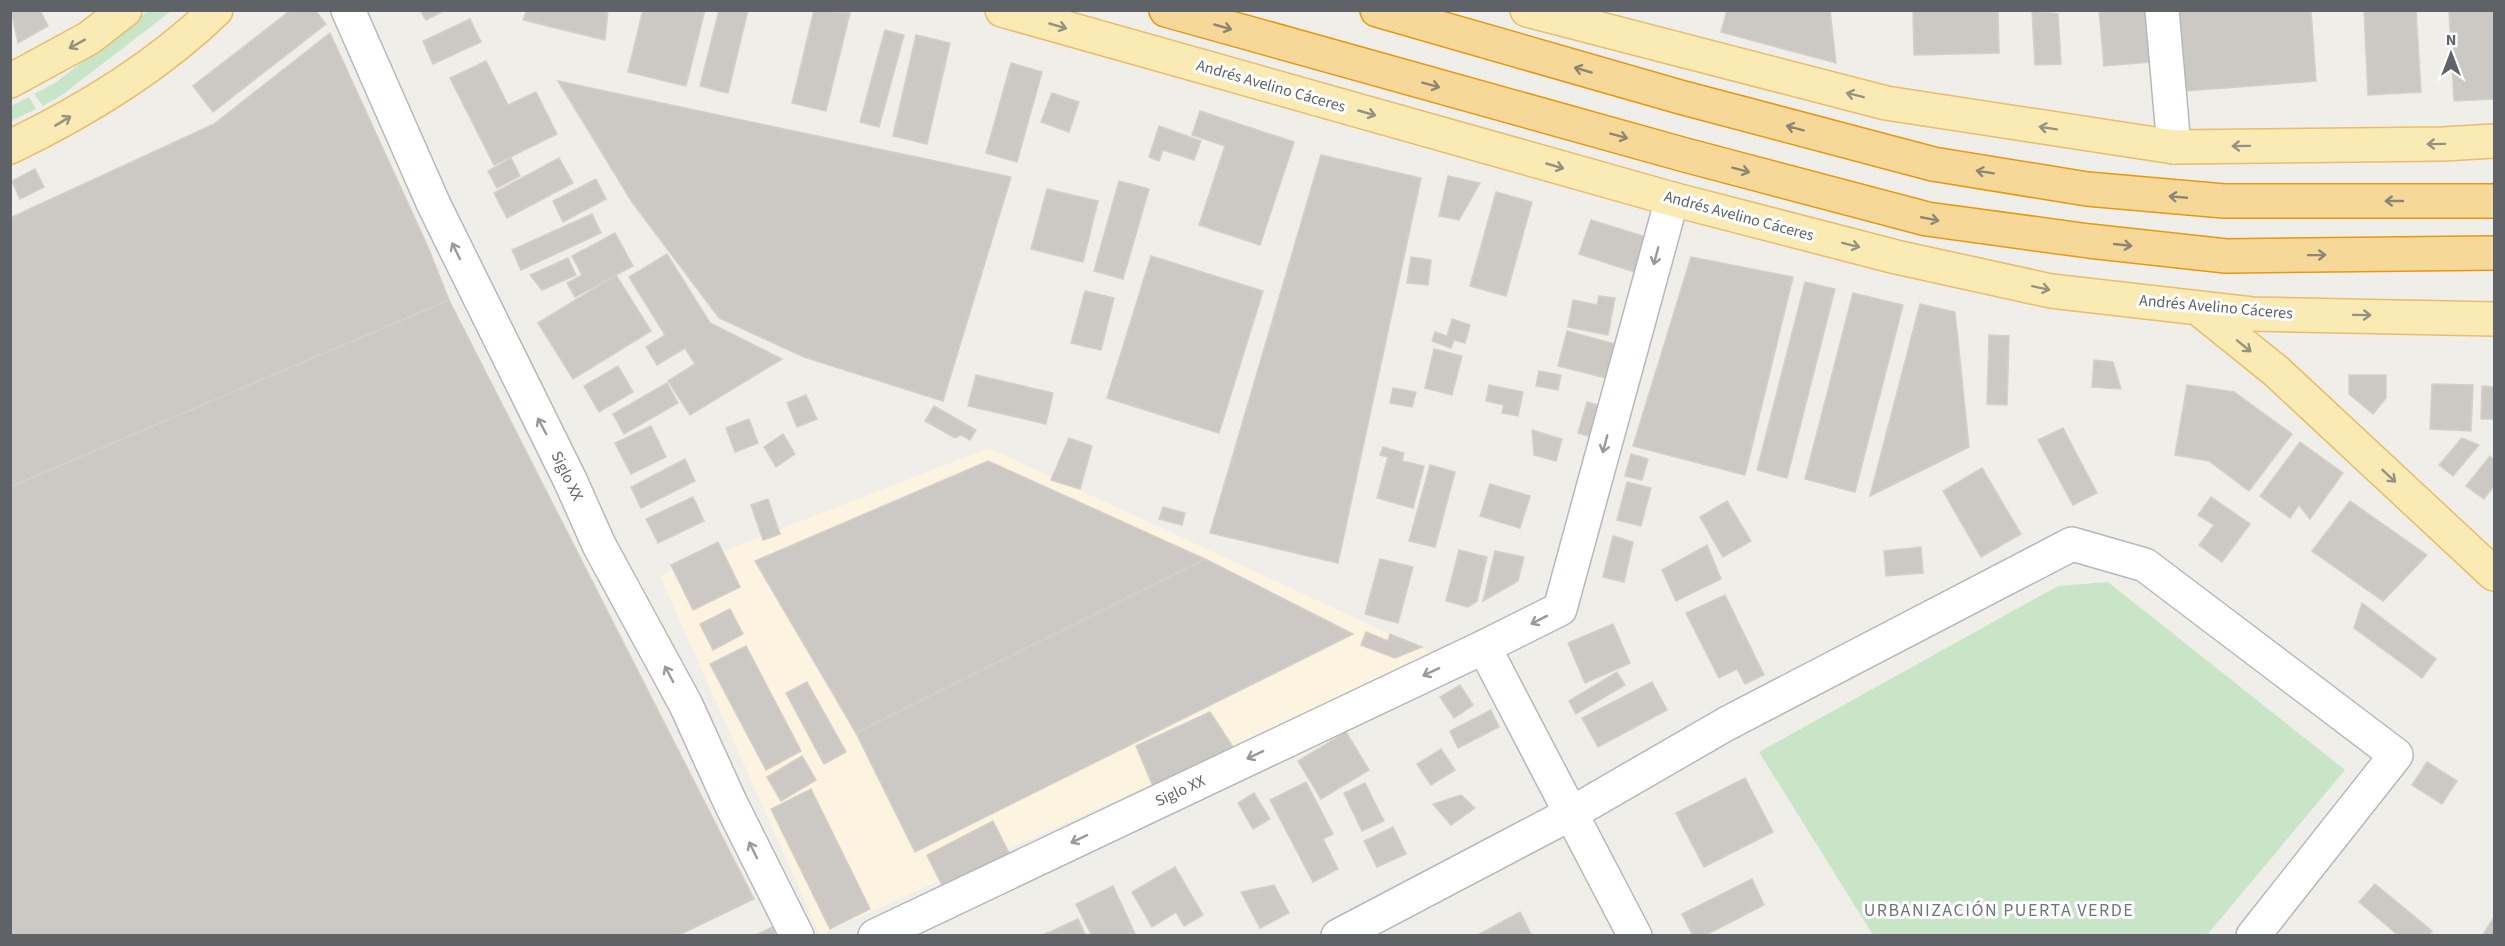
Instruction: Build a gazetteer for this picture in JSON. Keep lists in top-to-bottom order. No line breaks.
{"streets":{"main road":["Andrés Avelino Cáceres"],"street":["Siglo XX"]},"crossings":[["Andrés Avelino Cáceres","Siglo XX"]],"districts":["URBANIZACIÓN PUERTA VERDE"],"north":"top"}
